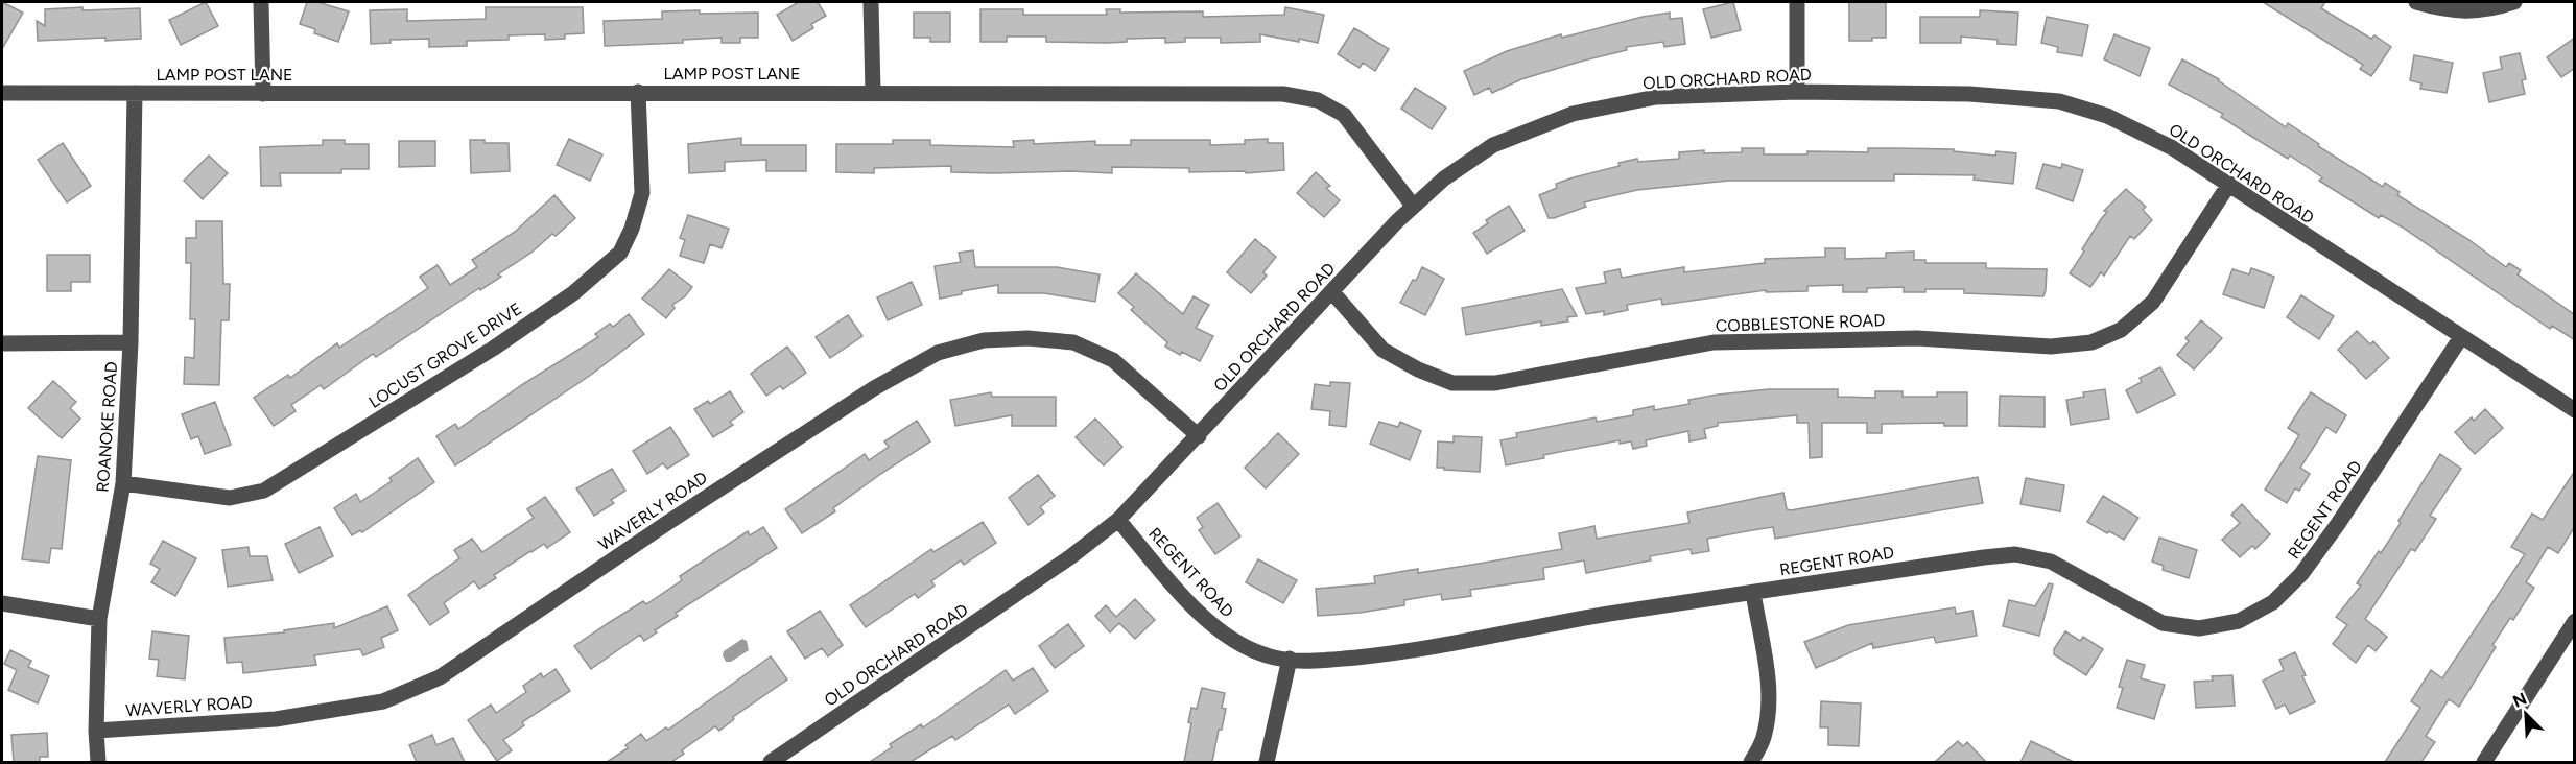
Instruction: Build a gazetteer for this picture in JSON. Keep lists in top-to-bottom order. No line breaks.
{"streets":{"street":["LAMP POST LANE","OLD ORCHARD ROAD","COBBLESTONE ROAD","LOCUST GROVE DRIVE","ROANOKE ROAD","REGENT ROAD","WAVERLY ROAD"]},"crossings":[["LAMP POST LANE","OLD ORCHARD ROAD"],["LAMP POST LANE","LOCUST GROVE DRIVE"],["LAMP POST LANE","ROANOKE ROAD"],["OLD ORCHARD ROAD","COBBLESTONE ROAD"],["OLD ORCHARD ROAD","REGENT ROAD"],["OLD ORCHARD ROAD","WAVERLY ROAD"],["LOCUST GROVE DRIVE","ROANOKE ROAD"],["ROANOKE ROAD","WAVERLY ROAD"]],"north":"top left"}
